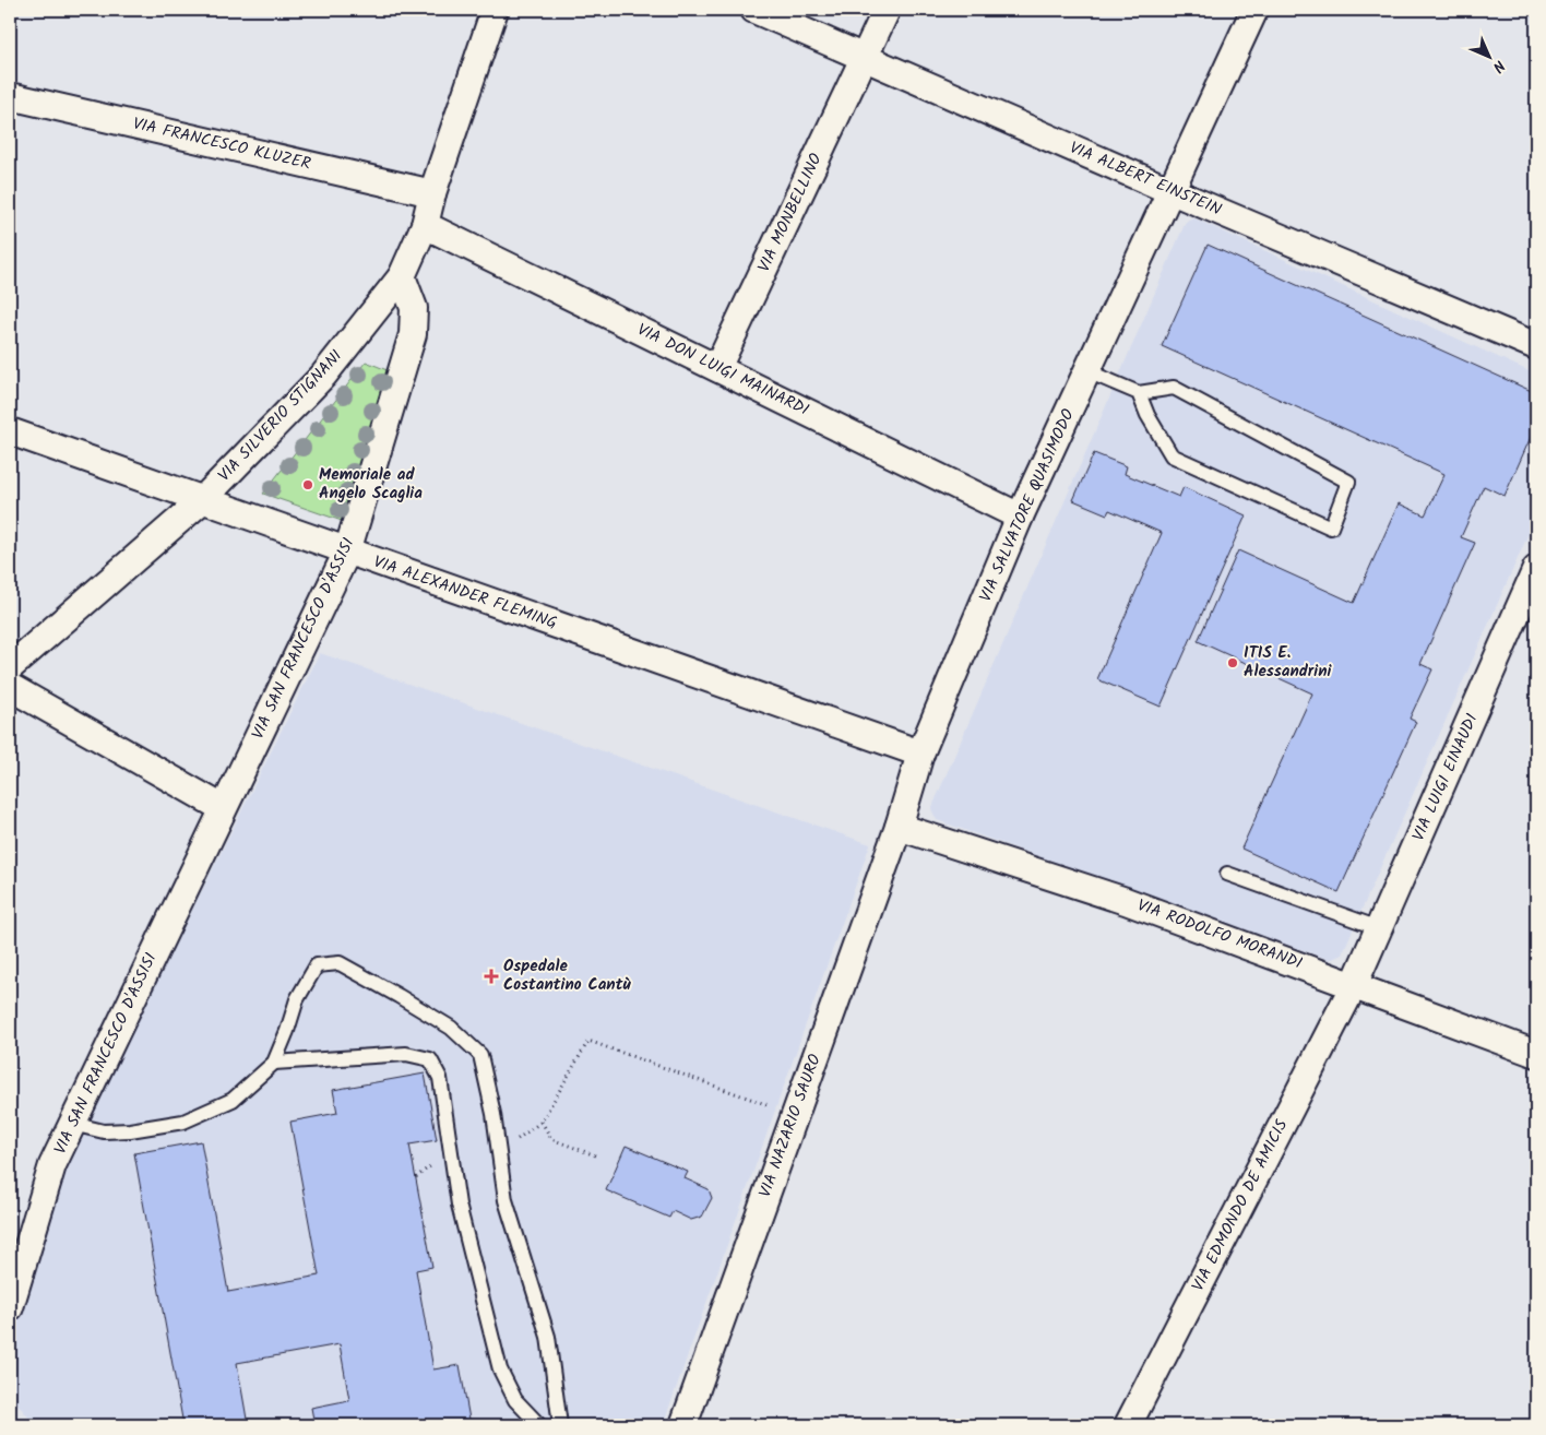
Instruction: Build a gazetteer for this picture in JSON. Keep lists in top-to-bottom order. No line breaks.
{"streets":{"street":["VIA FRANCESCO KLUZER","VIA ALBERT EINSTEIN","VIA MONBELLINO","VIA DON LUIGI MAINARDI","VIA SILVERIO STIGNANI","VIA SALVATORE QUASIMODO","VIA ALEXANDER FLEMING","VIA SAN FRANCESCO D'ASSISI","VIA LUIGI EINAUDI","VIA RODOLFO MORANDI","VIA NAZARIO SAURO","VIA EDMONDO DE AMICIS"]},"crossings":[["VIA FRANCESCO KLUZER","VIA SILVERIO STIGNANI"],["VIA ALBERT EINSTEIN","VIA MONBELLINO"],["VIA ALBERT EINSTEIN","VIA SALVATORE QUASIMODO"],["VIA MONBELLINO","VIA DON LUIGI MAINARDI"],["VIA DON LUIGI MAINARDI","VIA SILVERIO STIGNANI"],["VIA DON LUIGI MAINARDI","VIA SALVATORE QUASIMODO"],["VIA SILVERIO STIGNANI","VIA ALEXANDER FLEMING"],["VIA SILVERIO STIGNANI","VIA SAN FRANCESCO D'ASSISI"],["VIA SALVATORE QUASIMODO","VIA ALEXANDER FLEMING"],["VIA SALVATORE QUASIMODO","VIA RODOLFO MORANDI"],["VIA SALVATORE QUASIMODO","VIA NAZARIO SAURO"],["VIA ALEXANDER FLEMING","VIA SAN FRANCESCO D'ASSISI"],["VIA LUIGI EINAUDI","VIA RODOLFO MORANDI"],["VIA LUIGI EINAUDI","VIA EDMONDO DE AMICIS"],["VIA RODOLFO MORANDI","VIA NAZARIO SAURO"],["VIA RODOLFO MORANDI","VIA EDMONDO DE AMICIS"]],"places":{"other":["Memoriale ad Angelo Scaglia","ITIS E. Alessandrini"],"health":["Ospedale Costantino Cantù"]},"north":"bottom right"}
